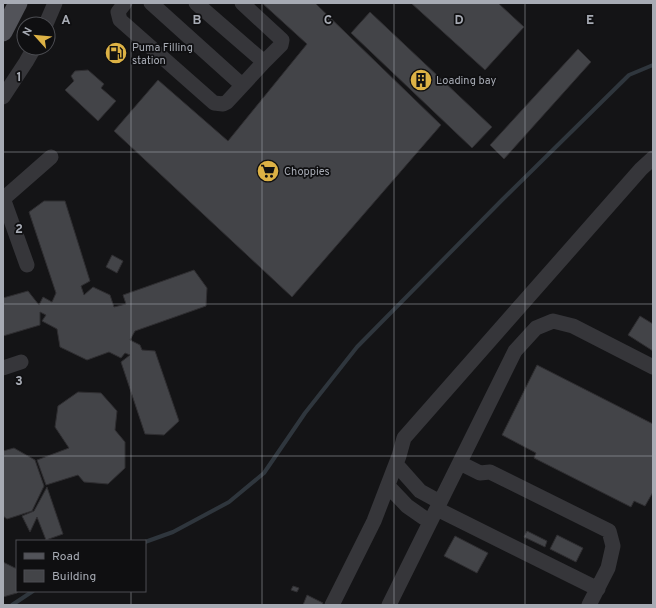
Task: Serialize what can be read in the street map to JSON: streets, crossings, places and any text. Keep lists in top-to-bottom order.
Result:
{
  "places": {
    "fuel station": ["Puma Filling station"],
    "building": ["Loading bay"],
    "supermarket": ["Choppies"]
  },
  "legend": ["Road", "Building"],
  "north": "top left",
  "grid": {
    "columns": [
      "A",
      "B",
      "C",
      "D",
      "E"
    ],
    "rows": ["1", "2", "3"]
  }
}
